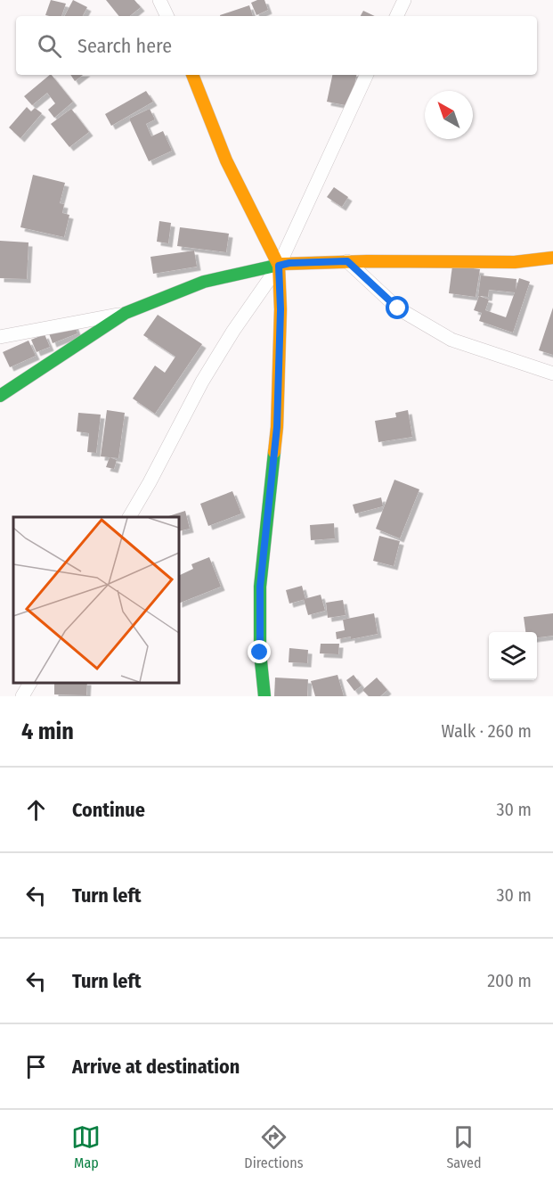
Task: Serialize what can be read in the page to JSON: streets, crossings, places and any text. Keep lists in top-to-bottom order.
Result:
{
  "north": "top left",
  "page": {
    "search": "Search here",
    "heading": ["4 min", "Walk · 260 m"],
    "list": [
      ["Continue", "30 m"],
      ["Turn left", "30 m"],
      ["Turn left", "200 m"],
      "Arrive at destination"
    ],
    "nav": ["Map", "Directions", "Saved"]
  }
}
